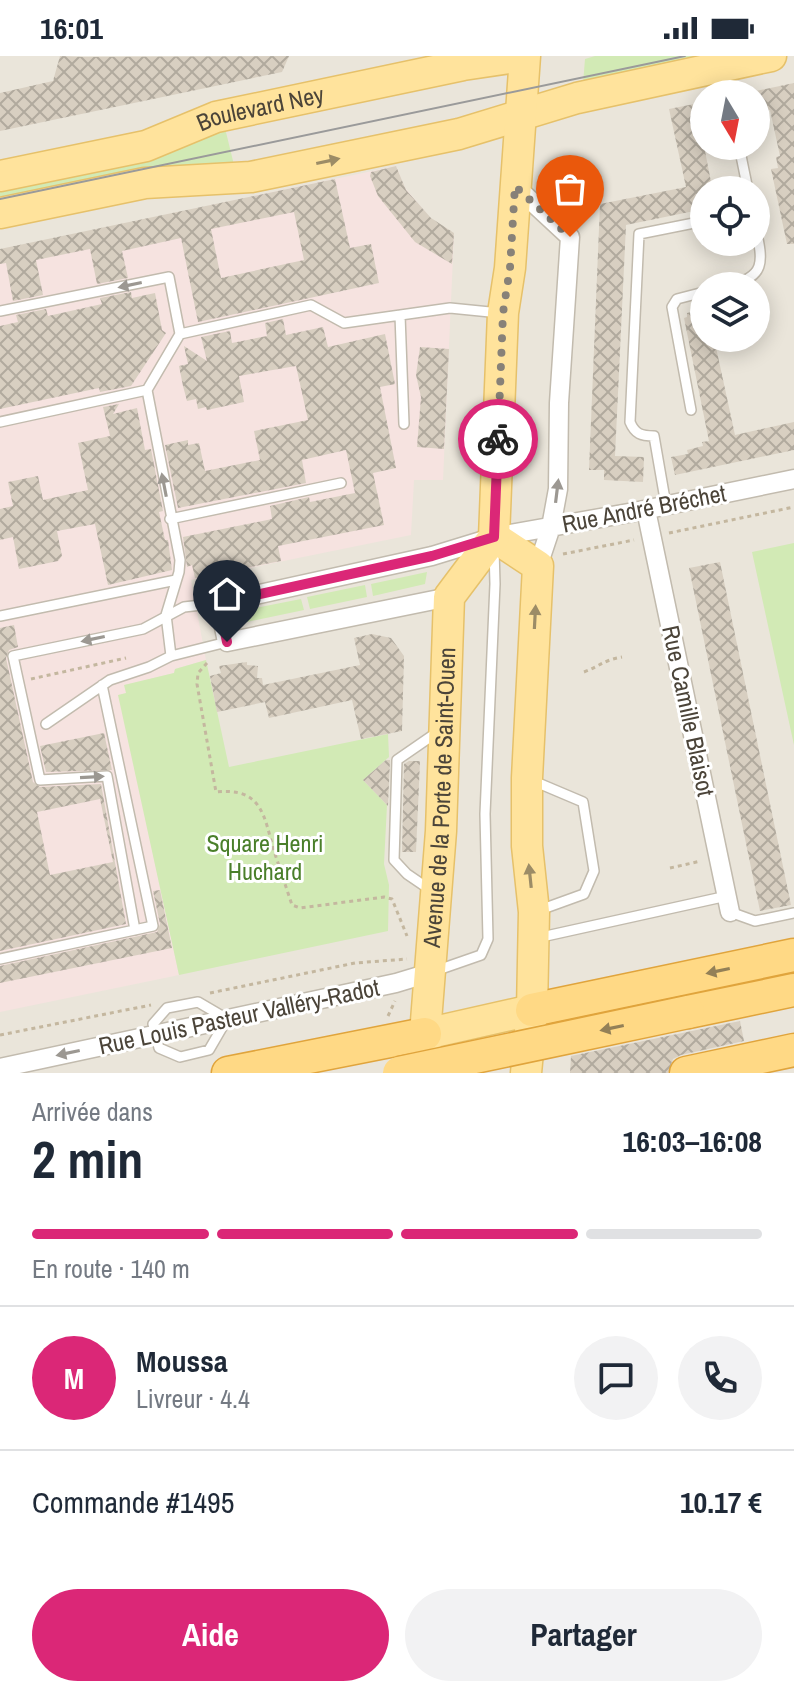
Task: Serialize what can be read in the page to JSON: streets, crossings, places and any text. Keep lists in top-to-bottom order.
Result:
{
  "streets": {
    "main road": ["Boulevard Ney", "Avenue de la Porte de Saint-Ouen"],
    "street": ["Rue André Bréchet", "Rue Camille Blaisot", "Rue Louis Pasteur Valléry-Radot"]
  },
  "crossings": [
    ["Rue André Bréchet", "Rue Camille Blaisot"],
    ["Avenue de la Porte de Saint-Ouen", "Rue Louis Pasteur Valléry-Radot"]
  ],
  "parks": ["Square Henri Huchard"],
  "north": "bottom",
  "page": {
    "status": "16:01",
    "heading": ["2 min", "Arrivée dans", "16:03–16:08"],
    "panel": [
      "Moussa",
      "Livreur · 4.4",
      "Commande #1495",
      "10.17 €"
    ],
    "bar": "En route · 140 m",
    "round": "M",
    "buttons": ["Aide", "Partager"]
  }
}
